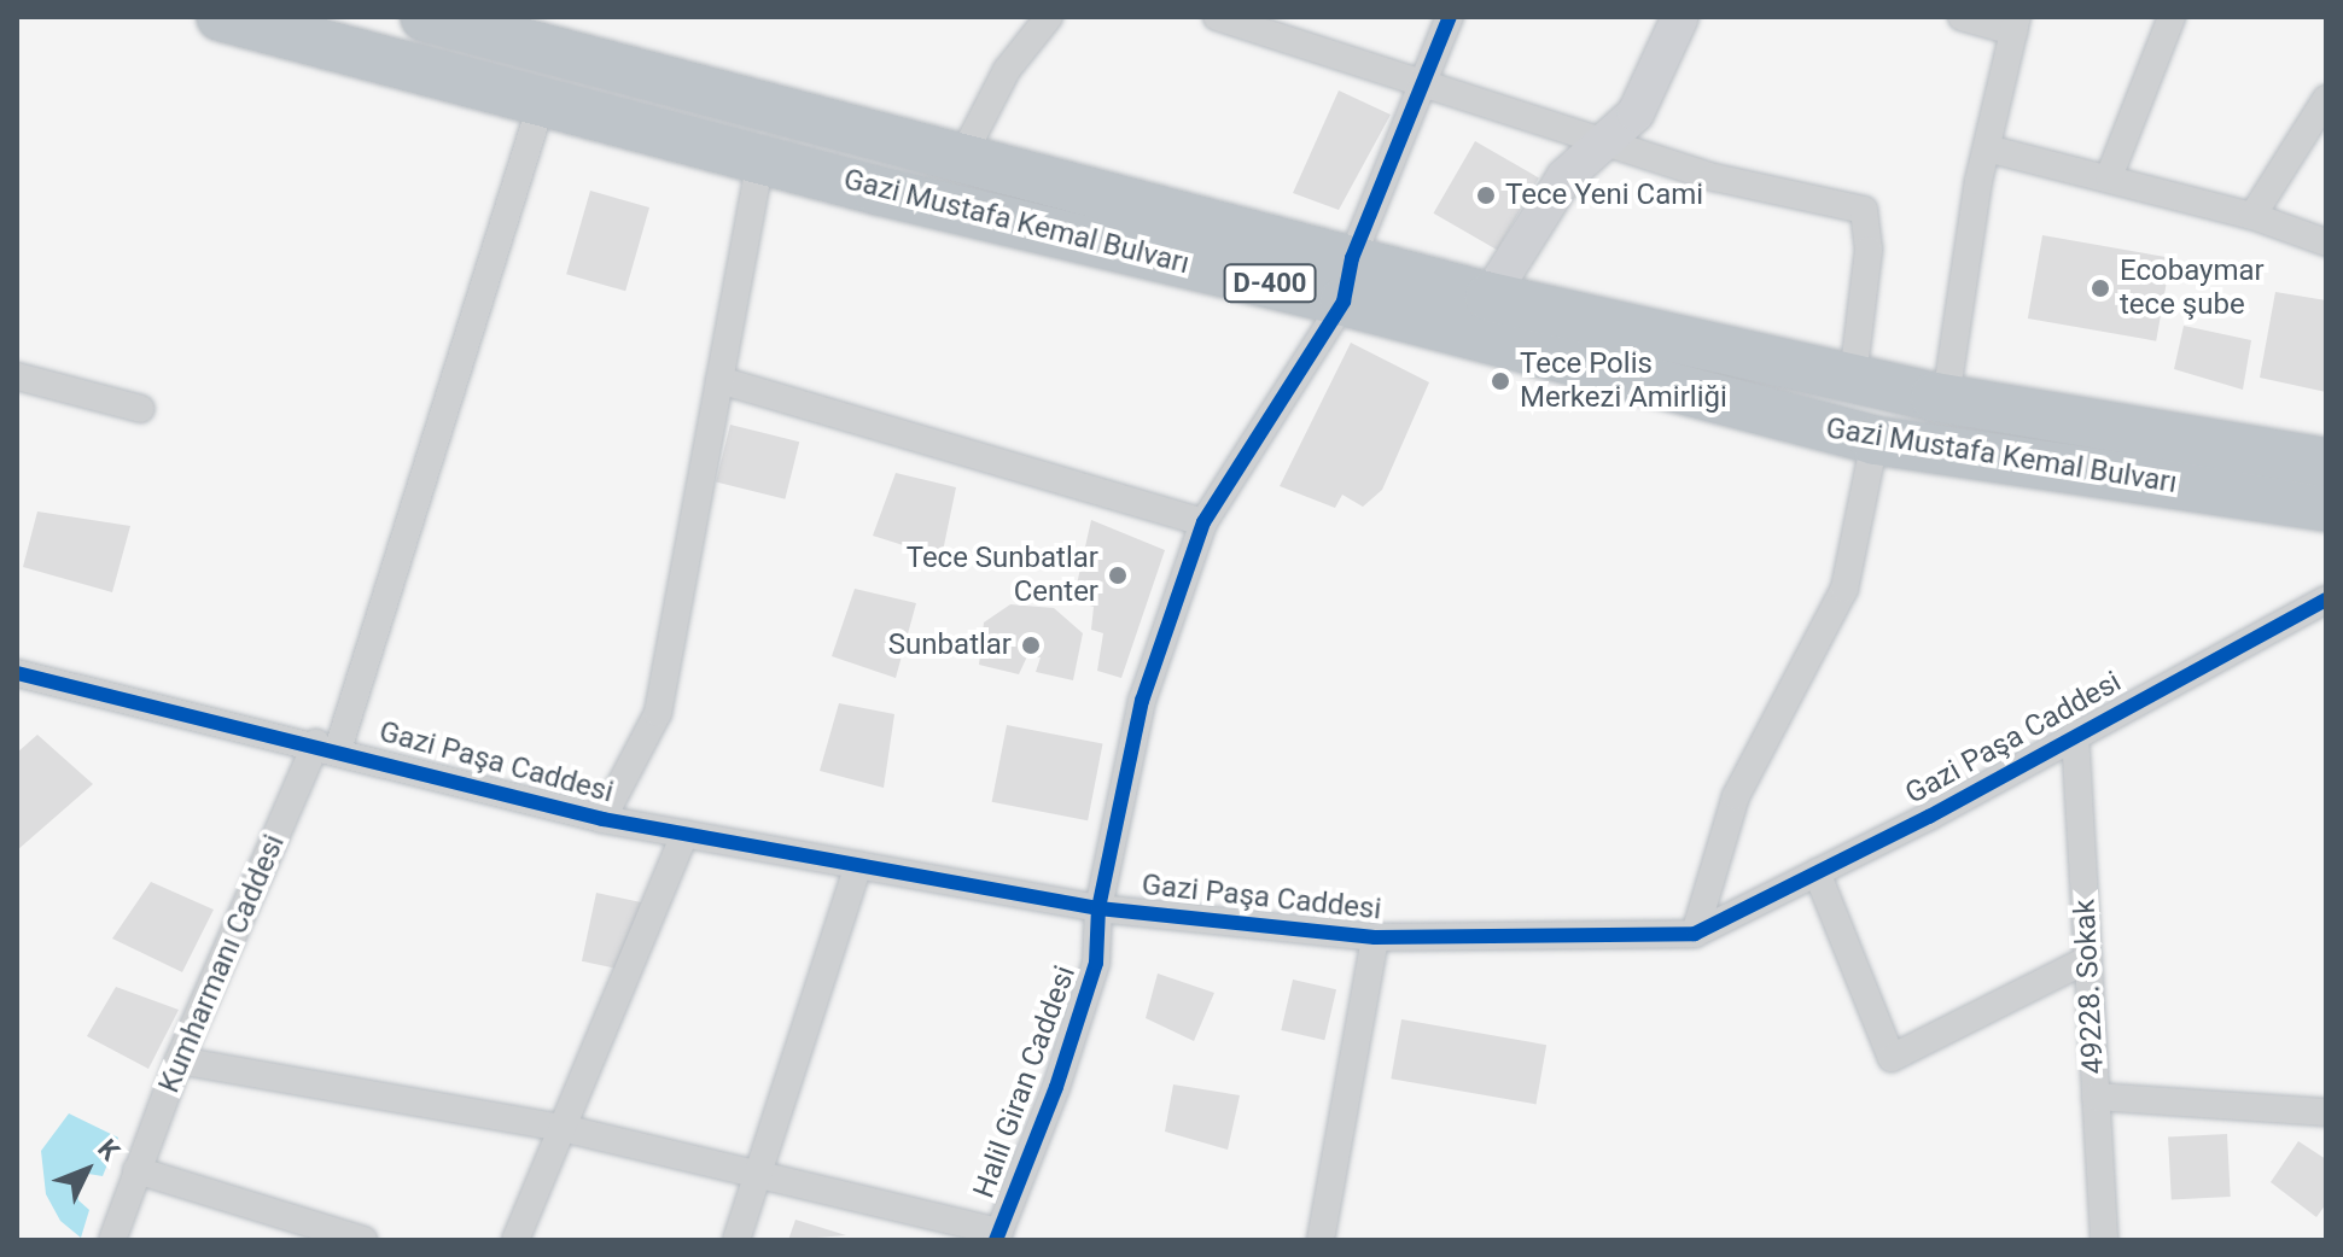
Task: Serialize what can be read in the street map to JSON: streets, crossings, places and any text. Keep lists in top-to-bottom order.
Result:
{
  "streets": {
    "highway": ["Gazi Mustafa Kemal Bulvarı", "D-400"],
    "street": [
      "Gazi Paşa Caddesi",
      "Kumharmanı Caddesi",
      "49228. Sokak",
      "Halil Giran Caddesi"
    ]
  },
  "crossings": [
    ["Gazi Mustafa Kemal Bulvarı", "Kumharmanı Caddesi"],
    ["Gazi Mustafa Kemal Bulvarı", "Halil Giran Caddesi"],
    ["Gazi Paşa Caddesi", "Kumharmanı Caddesi"],
    ["Gazi Paşa Caddesi", "49228. Sokak"],
    ["Gazi Paşa Caddesi", "Halil Giran Caddesi"]
  ],
  "places": [
    "Tece Yeni Cami",
    "Ecobaymar tece şube",
    "Tece Polis Merkezi Amirliği",
    "Tece Sunbatlar Center",
    "Sunbatlar"
  ],
  "north": "top right"
}
